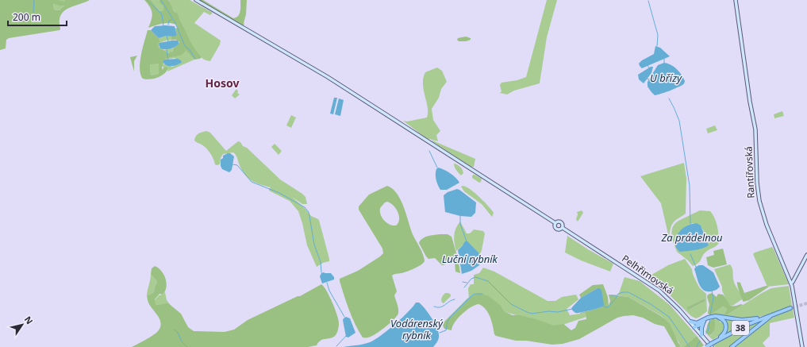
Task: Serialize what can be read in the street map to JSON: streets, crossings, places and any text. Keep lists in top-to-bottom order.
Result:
{
  "streets": {
    "main road": ["Rantířovská", "Pelhřimovská", "38"]
  },
  "crossings": [
    ["Pelhřimovská", "38"]
  ],
  "districts": ["Hosov"],
  "water": [
    "U břízy",
    "Za prádelnou",
    "Luční rybník",
    "Vodárenský rybník"
  ],
  "scale_bar": "200 m",
  "north": "top right"
}
